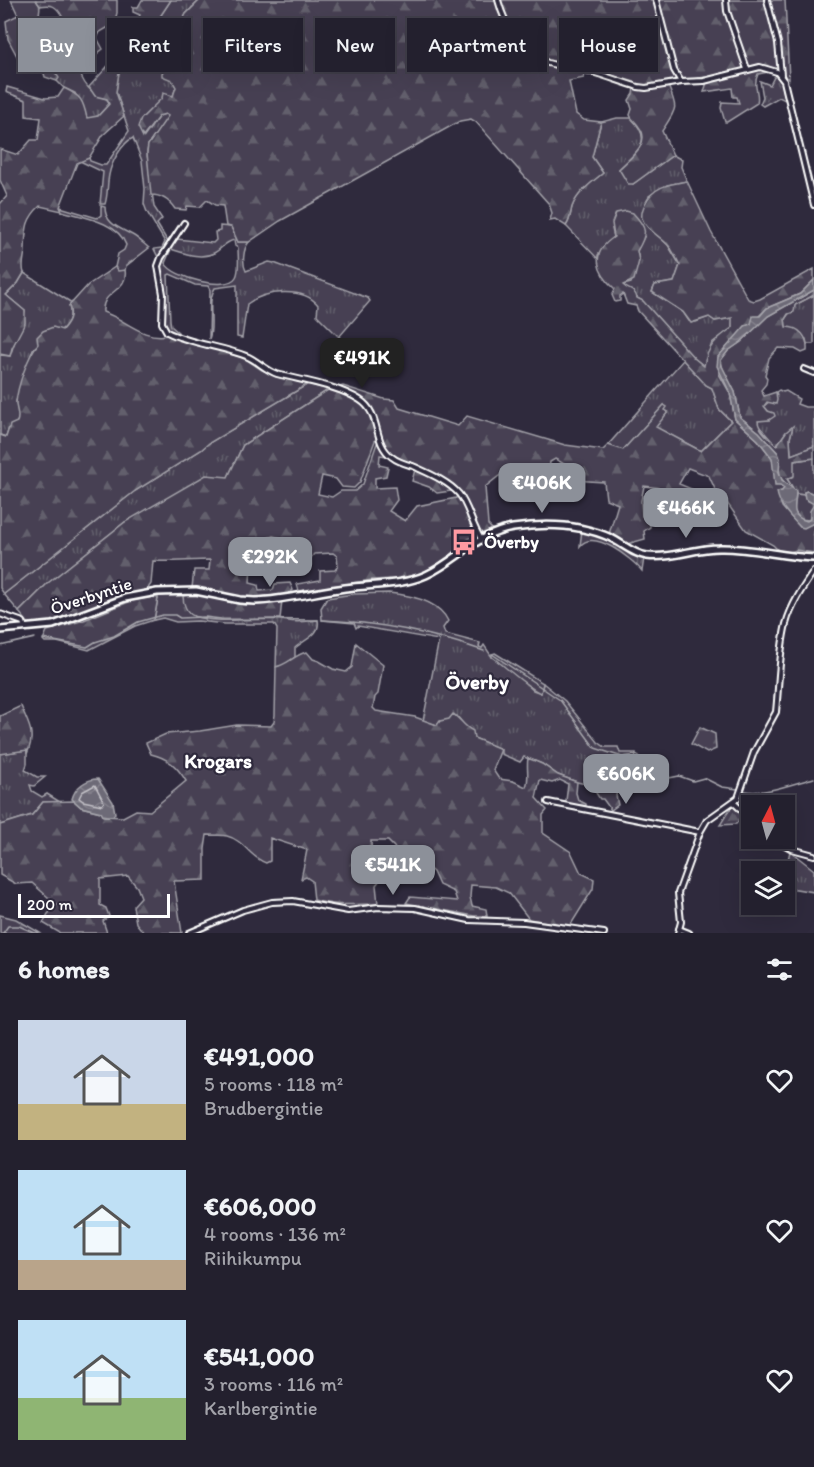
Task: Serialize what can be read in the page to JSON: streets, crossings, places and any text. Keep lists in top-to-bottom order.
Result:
{
  "streets": {
    "street": ["Överbyntie"]
  },
  "districts": ["Överby", "Krogars"],
  "places": {
    "bus stop": ["Överby"]
  },
  "scale_bar": "200 m",
  "north": "top",
  "page": {
    "chip": [
      "Buy",
      "Rent",
      "Filters",
      "New",
      "Apartment",
      "House"
    ],
    "price": [
      "€491K",
      "€406K",
      "€466K",
      "€292K",
      "€606K",
      "€541K"
    ],
    "scale": "200 m",
    "heading": "6 homes",
    "list": [
      {
        "name": "€491,000",
        "note": "5 rooms · 118 m² · Brudbergintie"
      },
      {
        "name": "€606,000",
        "note": "4 rooms · 136 m² · Riihikumpu"
      },
      {
        "name": "€541,000",
        "note": "3 rooms · 116 m² · Karlbergintie"
      }
    ]
  }
}
